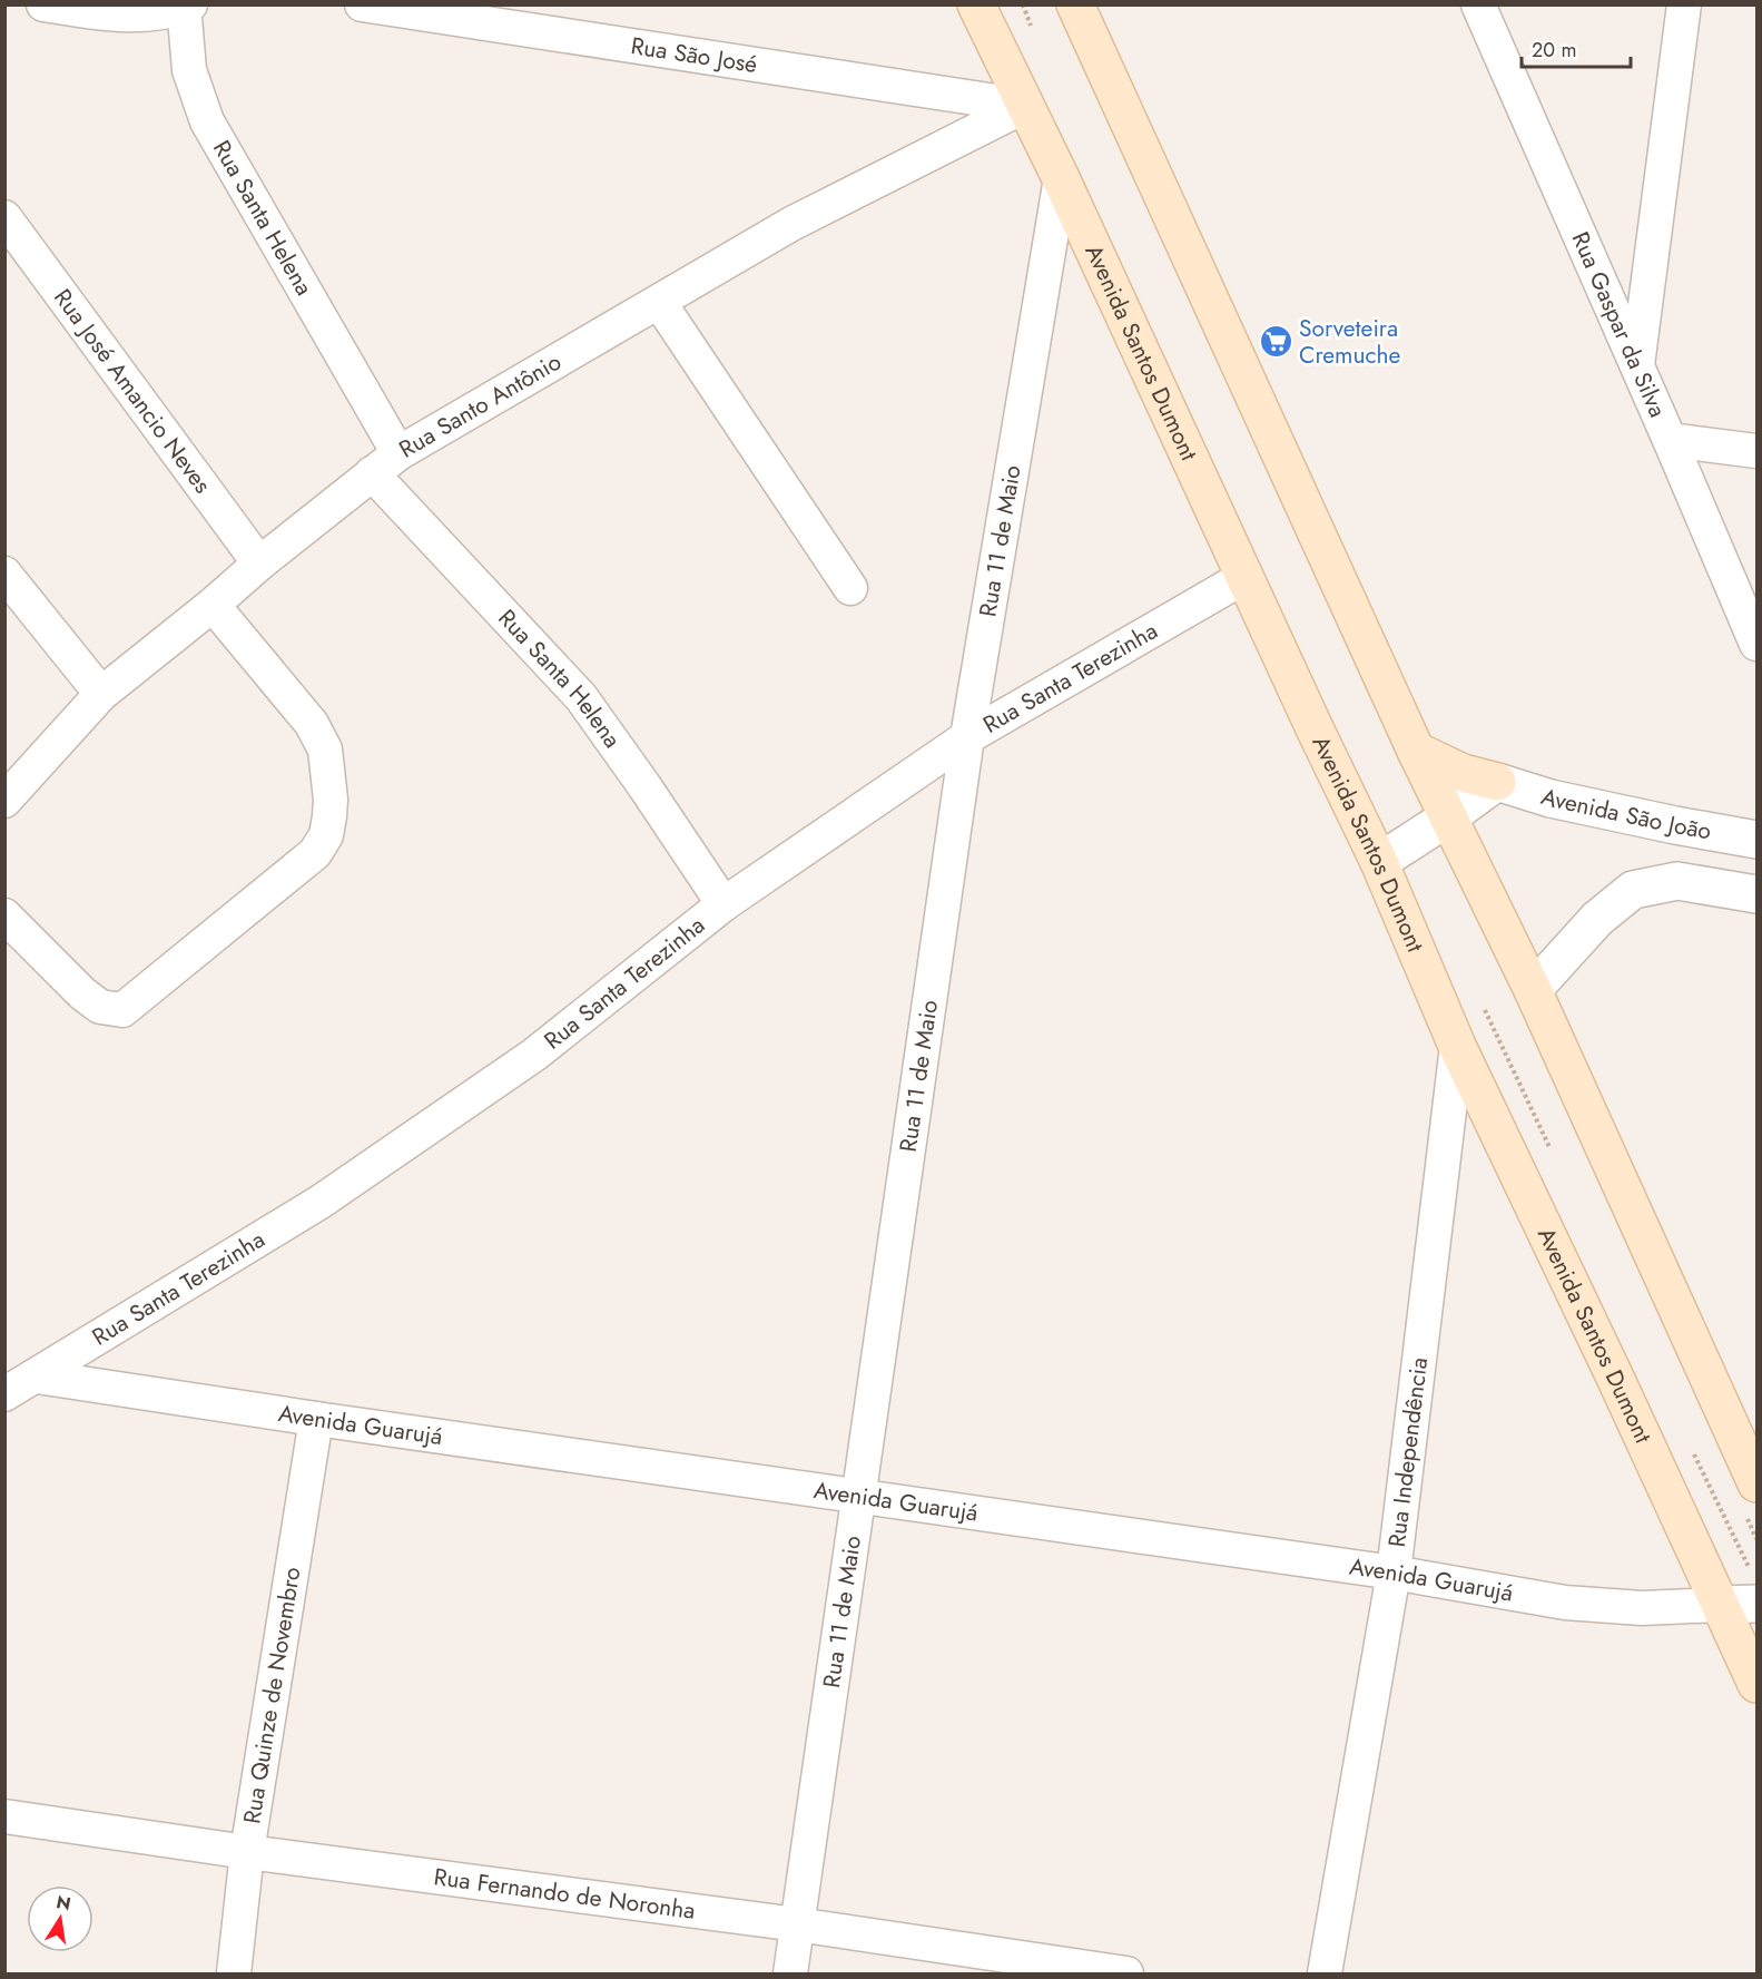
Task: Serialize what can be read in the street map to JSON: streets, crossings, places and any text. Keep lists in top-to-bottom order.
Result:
{
  "streets": {
    "main road": ["Avenida Santos Dumont"],
    "street": [
      "Rua São José",
      "Rua Santa Helena",
      "Rua Gaspar da Silva",
      "Rua José Amancio Neves",
      "Rua Santo Antônio",
      "Rua 11 de Maio",
      "Rua Santa Terezinha",
      "Avenida São João",
      "Avenida Guarujá",
      "Rua Independência",
      "Rua Quinze de Novembro",
      "Rua Fernando de Noronha"
    ]
  },
  "crossings": [
    ["Rua São José", "Avenida Santos Dumont"],
    ["Rua São José", "Rua Santo Antônio"],
    ["Rua Santa Helena", "Rua Santo Antônio"],
    ["Rua Santa Helena", "Rua Santa Terezinha"],
    ["Avenida Santos Dumont", "Rua Santo Antônio"],
    ["Avenida Santos Dumont", "Rua 11 de Maio"],
    ["Avenida Santos Dumont", "Rua Santa Terezinha"],
    ["Avenida Santos Dumont", "Avenida Guarujá"],
    ["Avenida Santos Dumont", "Rua Independência"],
    ["Rua José Amancio Neves", "Rua Santo Antônio"],
    ["Rua 11 de Maio", "Rua Santa Terezinha"],
    ["Rua 11 de Maio", "Avenida Guarujá"],
    ["Rua 11 de Maio", "Rua Fernando de Noronha"],
    ["Rua Santa Terezinha", "Avenida Guarujá"],
    ["Avenida Guarujá", "Rua Independência"],
    ["Avenida Guarujá", "Rua Quinze de Novembro"],
    ["Rua Quinze de Novembro", "Rua Fernando de Noronha"]
  ],
  "places": {
    "supermarket": ["Sorveteira Cremuche"]
  },
  "scale_bar": "20 m",
  "north": "top"
}
